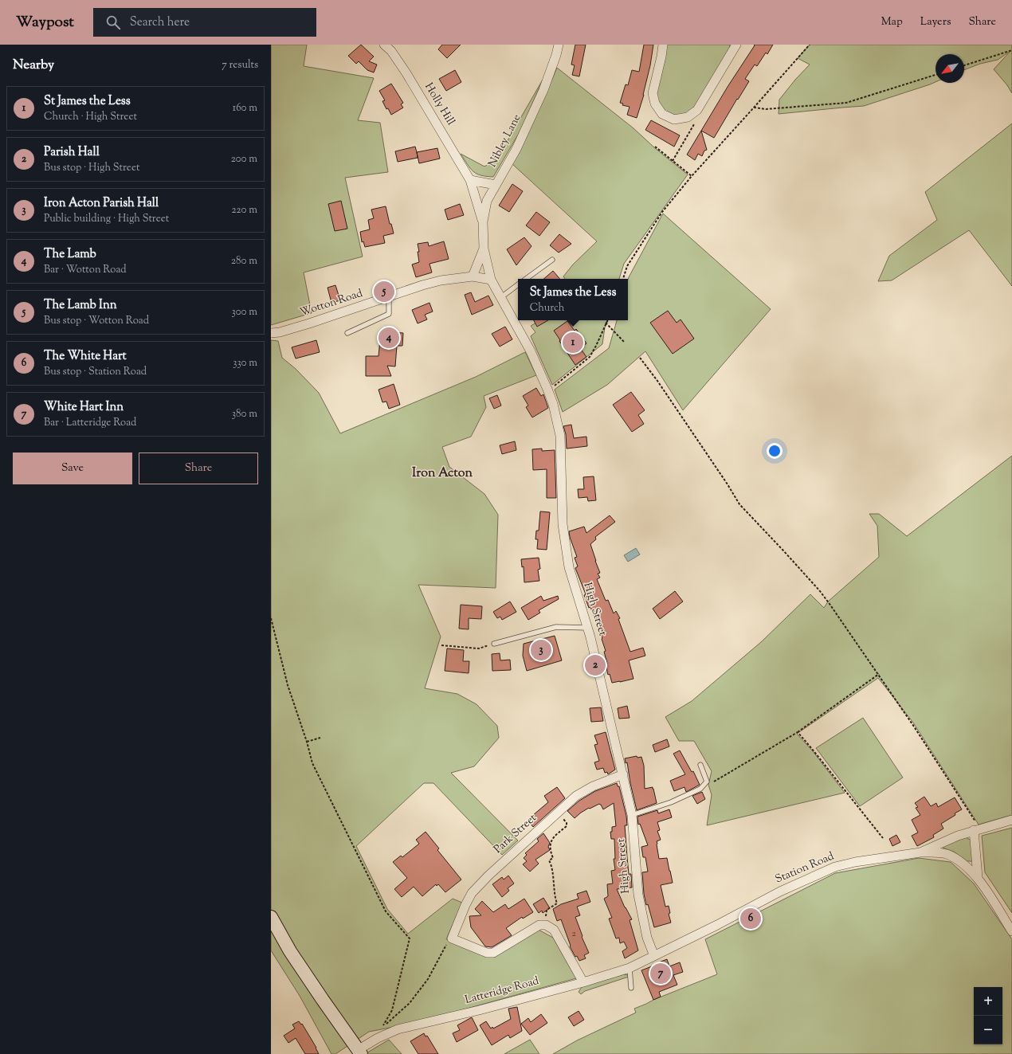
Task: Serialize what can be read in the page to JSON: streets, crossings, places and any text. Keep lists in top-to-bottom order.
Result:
{
  "streets": {
    "street": [
      "Holly Hill",
      "Nibley Lane",
      "Wotton Road",
      "High Street",
      "Park Street",
      "Station Road",
      "Latteridge Road"
    ]
  },
  "crossings": [
    ["Holly Hill", "Nibley Lane"],
    ["Nibley Lane", "Wotton Road"],
    ["Nibley Lane", "High Street"],
    ["Wotton Road", "High Street"],
    ["High Street", "Park Street"],
    ["High Street", "Station Road"],
    ["High Street", "Latteridge Road"],
    ["Station Road", "Latteridge Road"]
  ],
  "districts": ["Iron Acton"],
  "house_numbers": ["2"],
  "north": "bottom left",
  "page": {
    "header": "Waypost",
    "search": "Search here",
    "nav": ["Map", "Layers", "Share"],
    "heading": ["Nearby", "7 results"],
    "list": [
      {
        "mark": "1",
        "name": "St James the Less",
        "note": "Church · High Street",
        "value": "160 m"
      },
      {
        "mark": "2",
        "name": "Parish Hall",
        "note": "Bus stop · High Street",
        "value": "200 m"
      },
      {
        "mark": "3",
        "name": "Iron Acton Parish Hall",
        "note": "Public building · High Street",
        "value": "220 m"
      },
      {
        "mark": "4",
        "name": "The Lamb",
        "note": "Bar · Wotton Road",
        "value": "280 m"
      },
      {
        "mark": "5",
        "name": "The Lamb Inn",
        "note": "Bus stop · Wotton Road",
        "value": "300 m"
      },
      {
        "mark": "6",
        "name": "The White Hart",
        "note": "Bus stop · Station Road",
        "value": "330 m"
      },
      {
        "mark": "7",
        "name": "White Hart Inn",
        "note": "Bar · Latteridge Road",
        "value": "380 m"
      }
    ],
    "popup": ["St James the Less", "Church"],
    "pins": [
      "5",
      "4",
      "1",
      "3",
      "2",
      "6",
      "7"
    ],
    "buttons": ["Save", "Share"],
    "map_buttons": ["+", "−"]
  }
}
